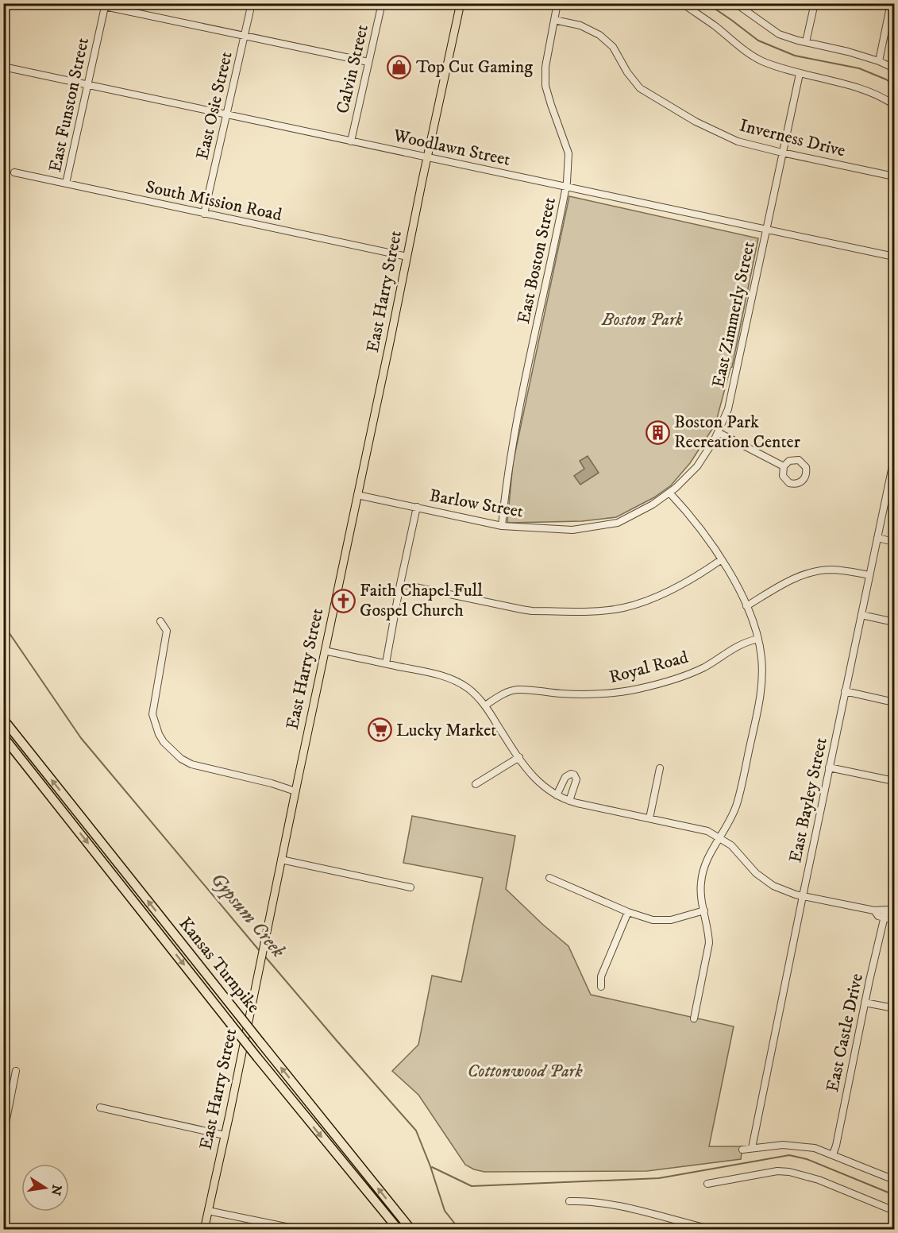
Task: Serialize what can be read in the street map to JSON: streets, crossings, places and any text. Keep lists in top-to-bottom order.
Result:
{
  "streets": {
    "highway": ["Kansas Turnpike"],
    "main road": ["East Harry Street"],
    "street": [
      "Calvin Street",
      "East Funston Street",
      "East Osie Street",
      "Inverness Drive",
      "Woodlawn Street",
      "South Mission Road",
      "East Boston Street",
      "East Zimmerly Street",
      "Barlow Street",
      "Royal Road",
      "East Bayley Street",
      "East Castle Drive"
    ]
  },
  "crossings": [
    ["Calvin Street", "Woodlawn Street"],
    ["East Funston Street", "Woodlawn Street"],
    ["East Funston Street", "South Mission Road"],
    ["East Osie Street", "Woodlawn Street"],
    ["East Osie Street", "South Mission Road"],
    ["Inverness Drive", "East Boston Street"],
    ["Inverness Drive", "East Zimmerly Street"],
    ["Woodlawn Street", "East Boston Street"],
    ["Woodlawn Street", "East Harry Street"],
    ["Woodlawn Street", "East Zimmerly Street"],
    ["South Mission Road", "East Harry Street"],
    ["East Boston Street", "Barlow Street"],
    ["East Harry Street", "Barlow Street"],
    ["East Zimmerly Street", "Barlow Street"]
  ],
  "water": ["Gypsum Creek"],
  "parks": ["Boston Park", "Cottonwood Park"],
  "places": {
    "shop": ["Top Cut Gaming"],
    "building": ["Boston Park Recreation Center"],
    "church": ["Faith Chapel Full Gospel Church"],
    "supermarket": ["Lucky Market"]
  },
  "north": "right"
}
